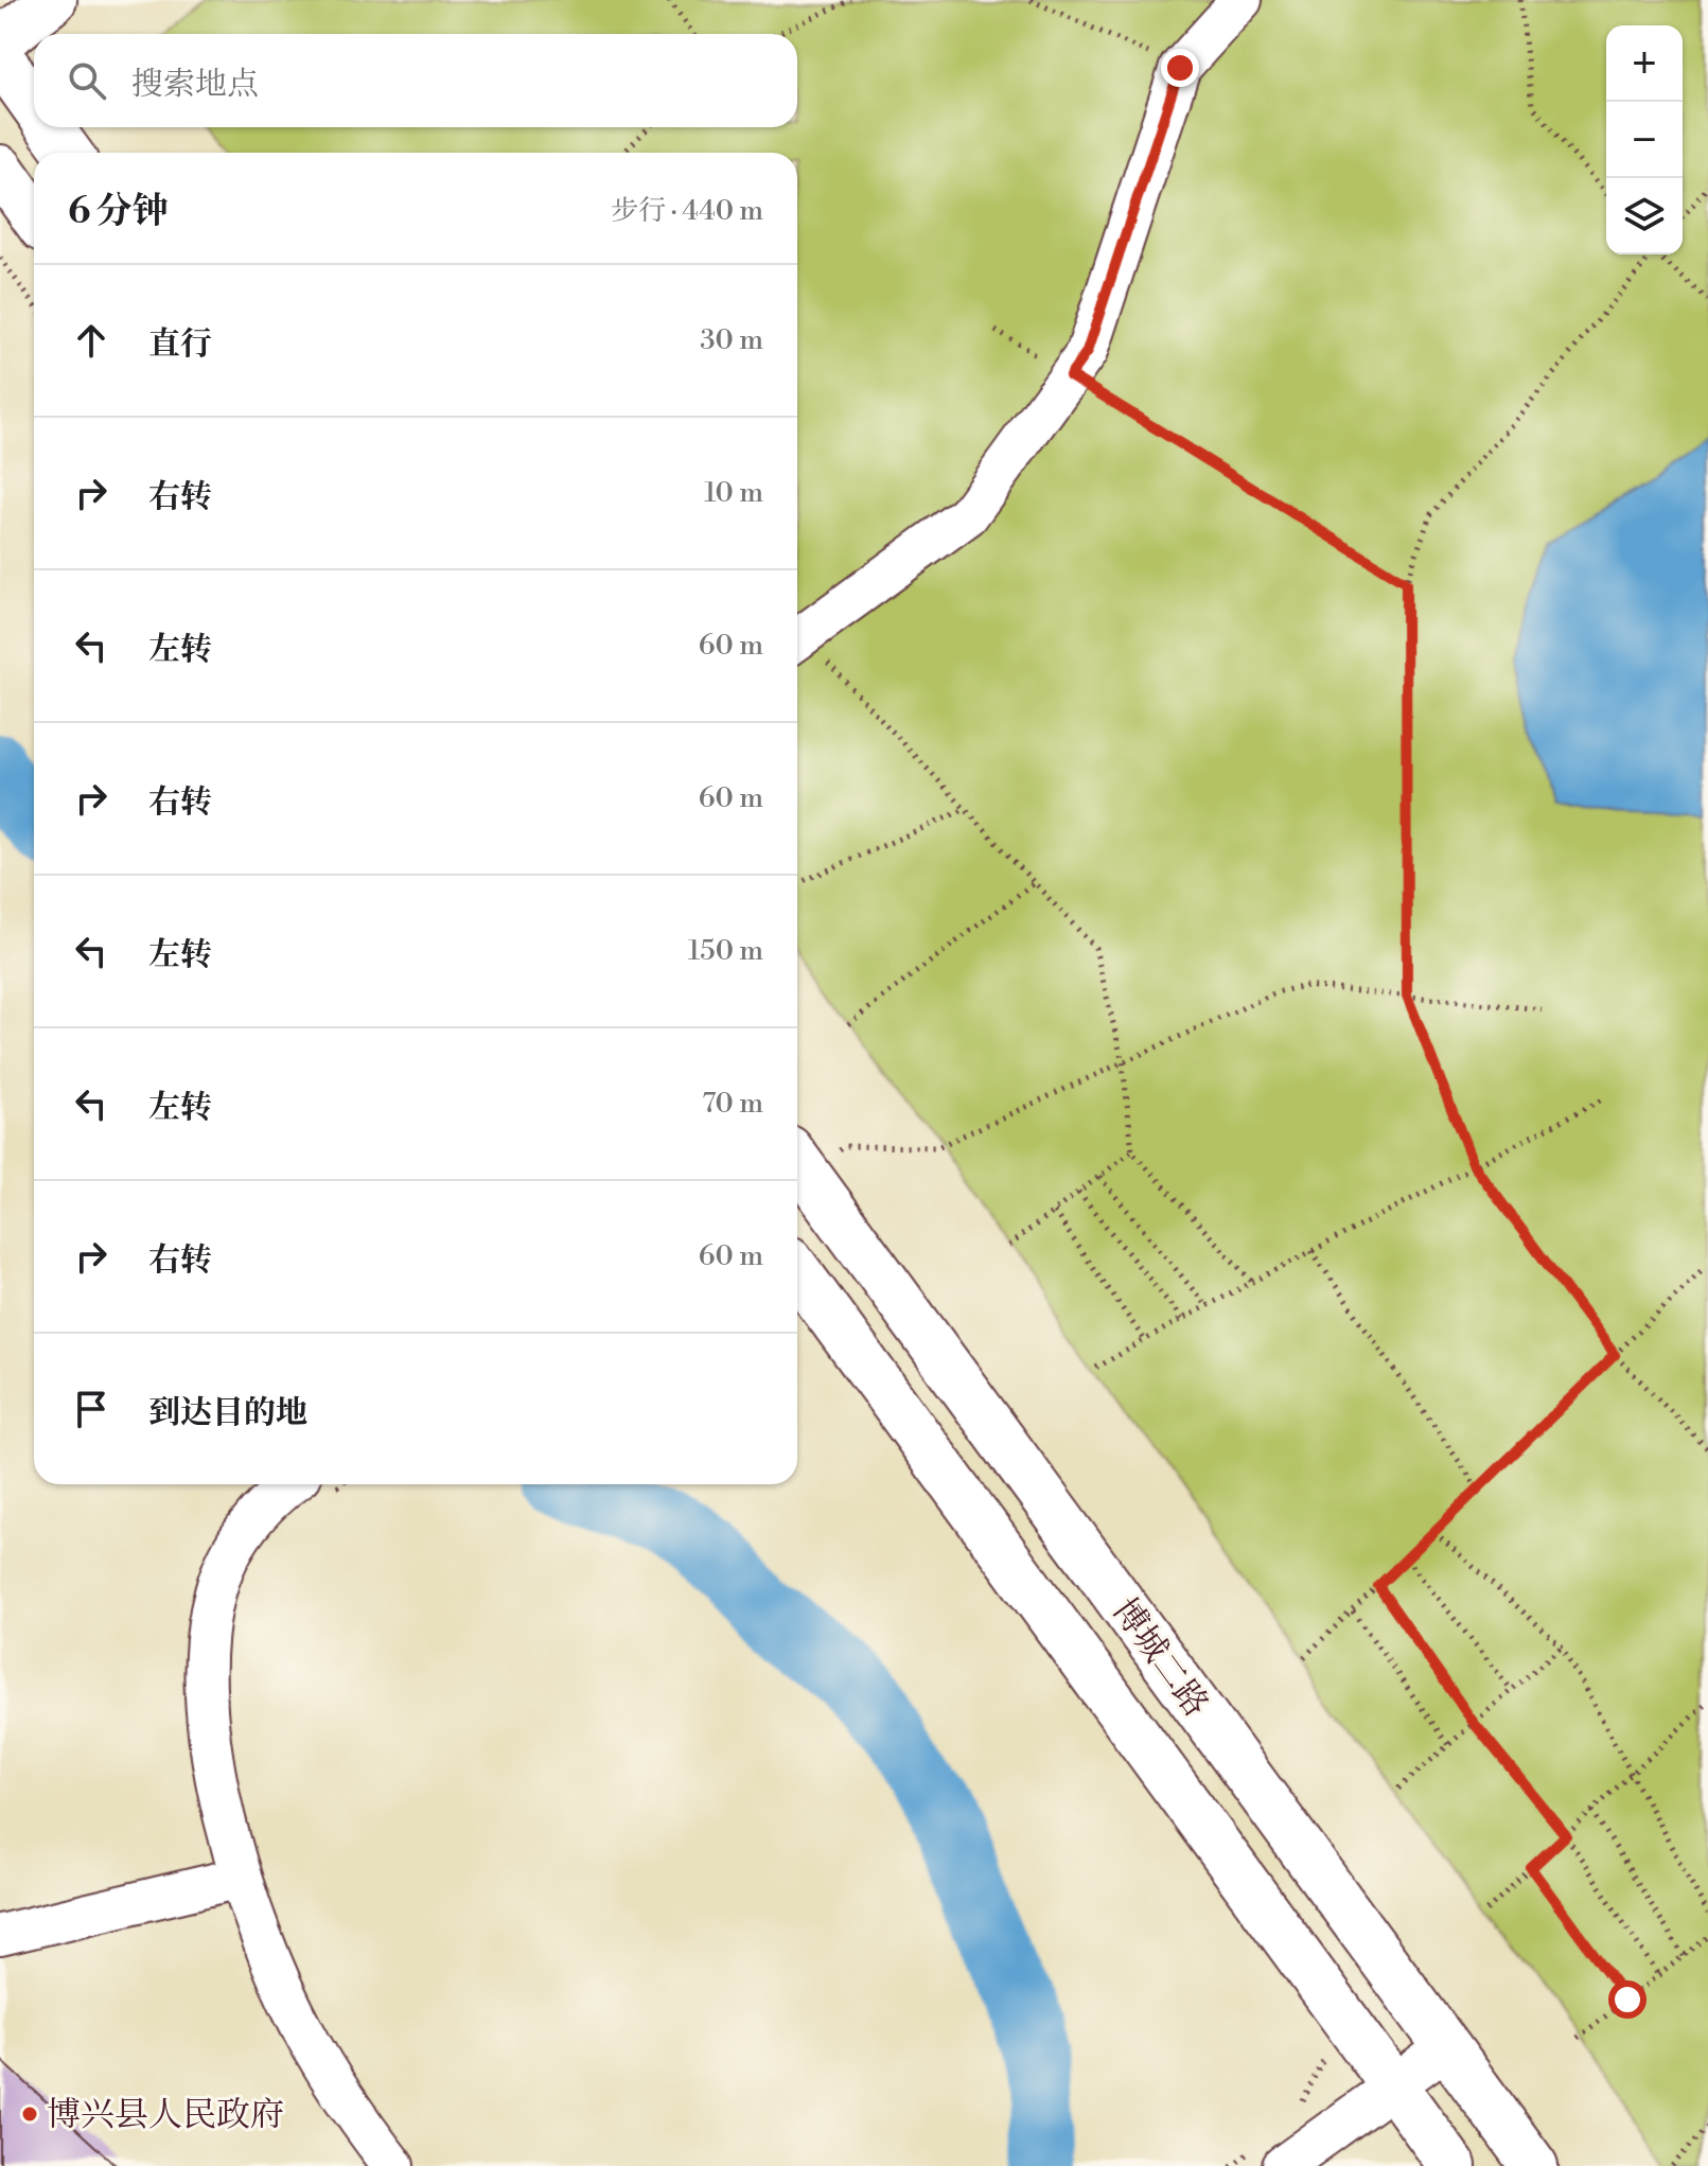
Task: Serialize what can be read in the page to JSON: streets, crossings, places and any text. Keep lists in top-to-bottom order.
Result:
{
  "streets": {
    "main road": ["博城二路"]
  },
  "places": ["博兴县人民政府"],
  "page": {
    "map_buttons": ["+", "−"],
    "search": "搜索地点",
    "heading": ["6 分钟", "步行 · 440 m"],
    "list": [
      ["直行", "30 m"],
      ["右转", "10 m"],
      ["左转", "60 m"],
      ["右转", "60 m"],
      ["左转", "150 m"],
      ["左转", "70 m"],
      ["右转", "60 m"],
      "到达目的地"
    ]
  }
}
